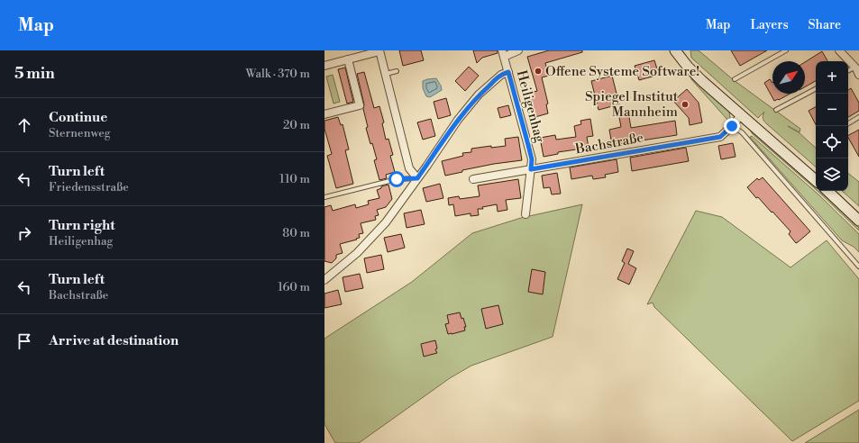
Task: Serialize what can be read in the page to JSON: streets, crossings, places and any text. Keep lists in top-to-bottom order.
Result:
{
  "streets": {
    "street": ["Heiligenhag", "Bachstraße"]
  },
  "crossings": [
    ["Heiligenhag", "Bachstraße"]
  ],
  "places": ["Offene Systeme Software!", "Spiegel Institut Mannheim"],
  "north": "top right",
  "page": {
    "header": "Map",
    "nav": ["Map", "Layers", "Share"],
    "heading": ["5 min", "Walk · 370 m"],
    "map_buttons": ["+", "−"],
    "list": [
      ["Continue", "Sternenweg", "20 m"],
      ["Turn left", "Friedensstraße", "110 m"],
      ["Turn right", "Heiligenhag", "80 m"],
      ["Turn left", "Bachstraße", "160 m"],
      "Arrive at destination"
    ]
  }
}
